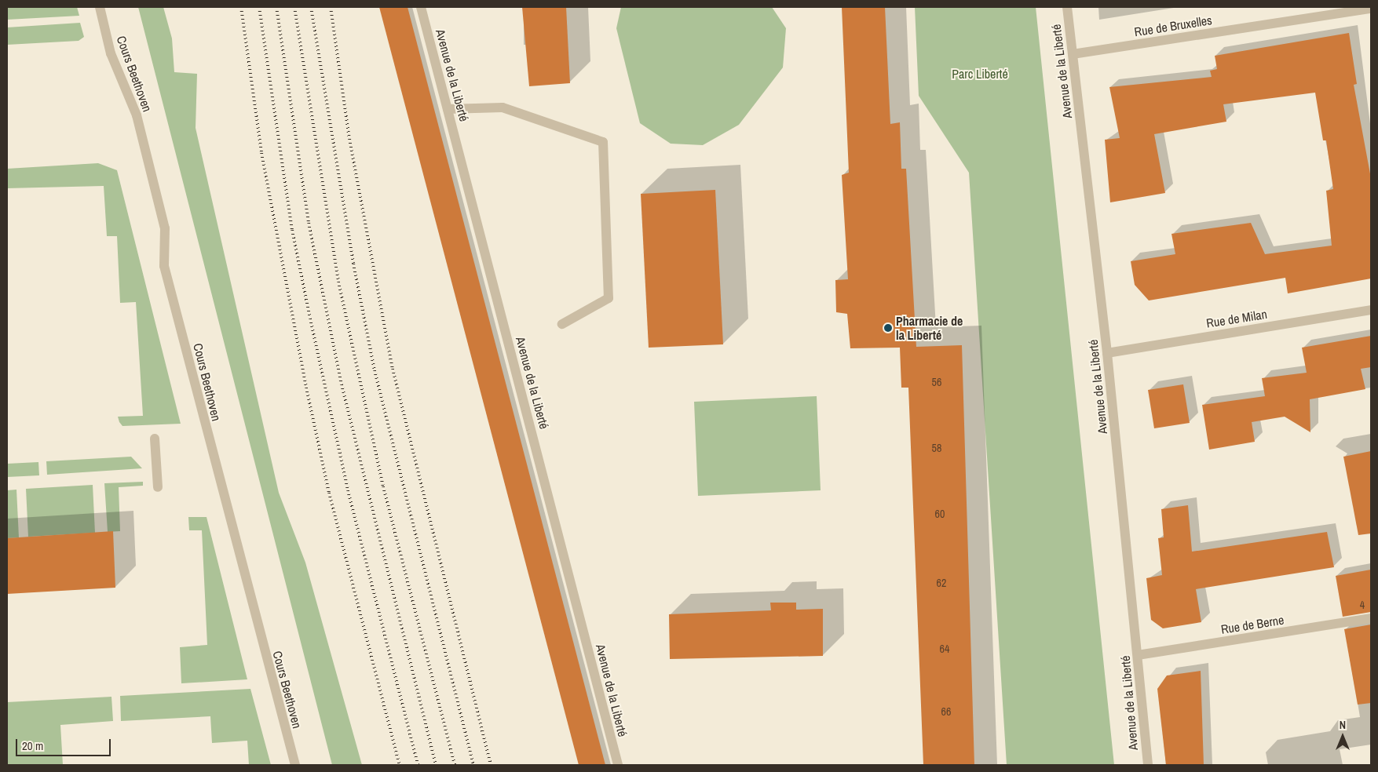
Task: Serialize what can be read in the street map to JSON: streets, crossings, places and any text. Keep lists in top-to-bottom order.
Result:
{
  "streets": {
    "street": [
      "Rue de Bruxelles",
      "Avenue de la Liberté",
      "Cours Beethoven",
      "Rue de Milan",
      "Rue de Berne"
    ]
  },
  "crossings": [
    ["Rue de Bruxelles", "Avenue de la Liberté"],
    ["Avenue de la Liberté", "Rue de Milan"],
    ["Avenue de la Liberté", "Rue de Berne"]
  ],
  "parks": ["Parc Liberté"],
  "places": ["Pharmacie de la Liberté"],
  "house_numbers": [
    "56",
    "58",
    "60",
    "62",
    "4",
    "64",
    "66"
  ],
  "scale_bar": "20 m",
  "north": "top"
}
